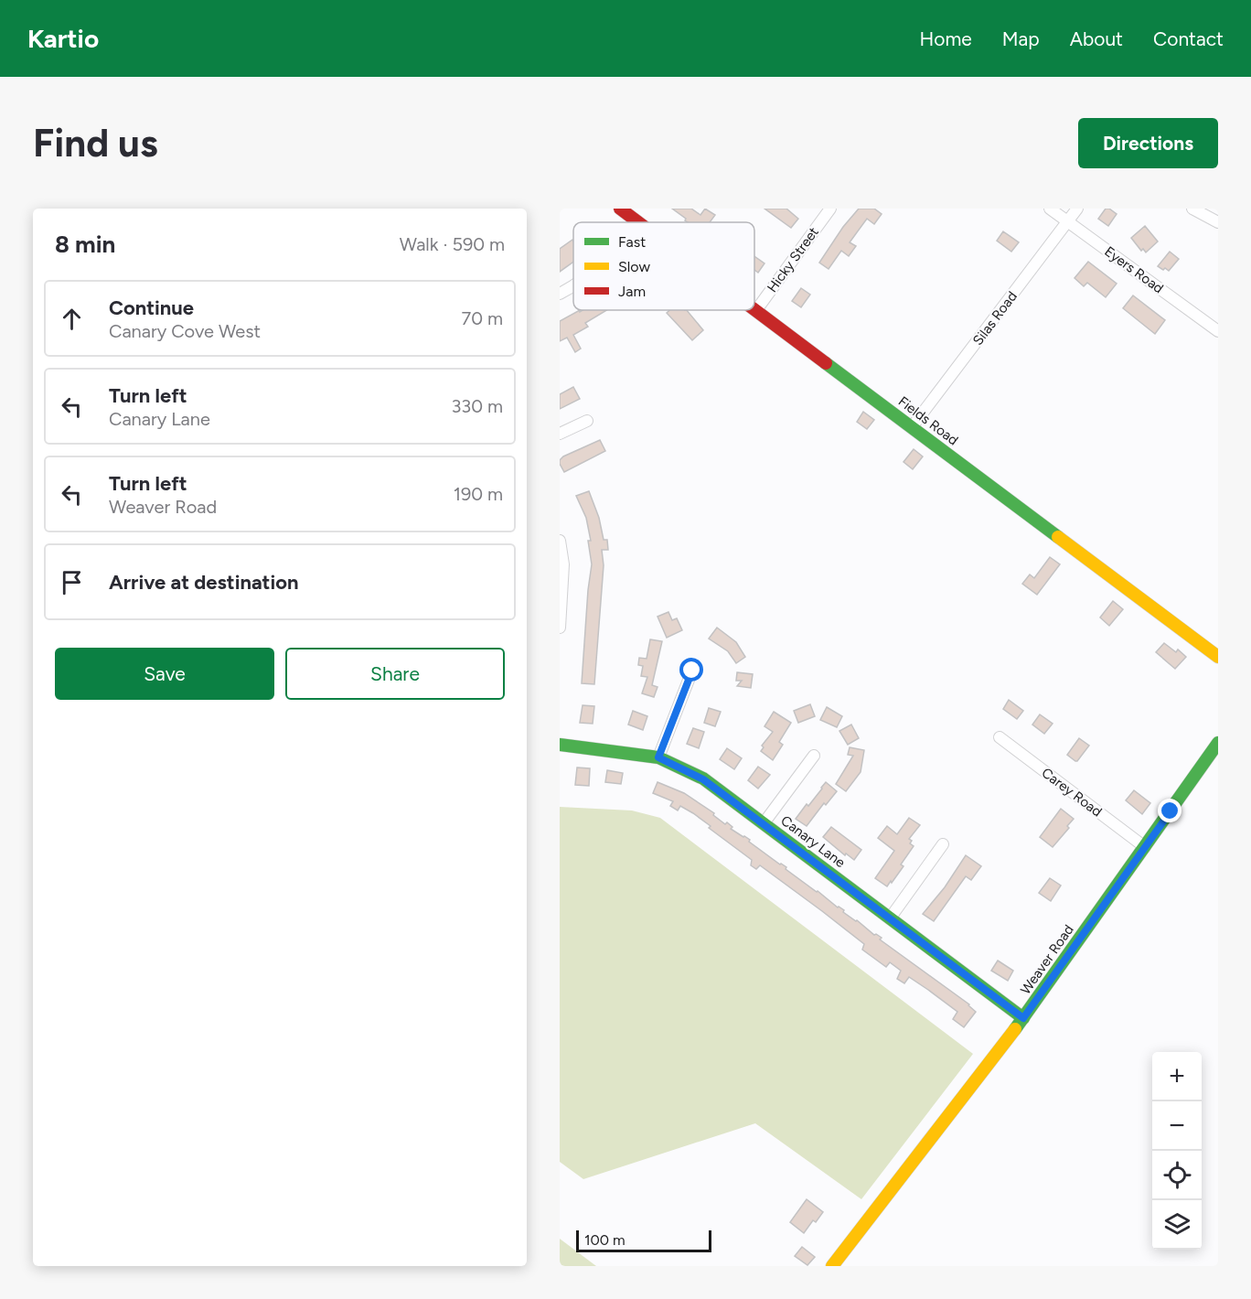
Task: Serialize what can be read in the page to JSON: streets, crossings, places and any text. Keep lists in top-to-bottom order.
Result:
{
  "streets": {
    "street": [
      "Hicky Street",
      "Eyers Road",
      "Silas Road",
      "Fields Road",
      "Carey Road",
      "Canary Lane",
      "Weaver Road"
    ]
  },
  "crossings": [
    ["Hicky Street", "Fields Road"],
    ["Eyers Road", "Silas Road"],
    ["Silas Road", "Fields Road"],
    ["Carey Road", "Weaver Road"],
    ["Canary Lane", "Weaver Road"]
  ],
  "legend": ["Fast", "Slow", "Jam"],
  "scale_bar": "100 m",
  "page": {
    "header": "Kartio",
    "nav": [
      "Home",
      "Map",
      "About",
      "Contact"
    ],
    "buttons": [
      "Directions",
      ["Save", "Share"]
    ],
    "title": "Find us",
    "heading": ["8 min", "Walk · 590 m"],
    "list": [
      ["Continue", "Canary Cove West", "70 m"],
      ["Turn left", "Canary Lane", "330 m"],
      ["Turn left", "Weaver Road", "190 m"],
      "Arrive at destination"
    ],
    "map_buttons": ["+", "−"],
    "scale": "100 m"
  }
}
